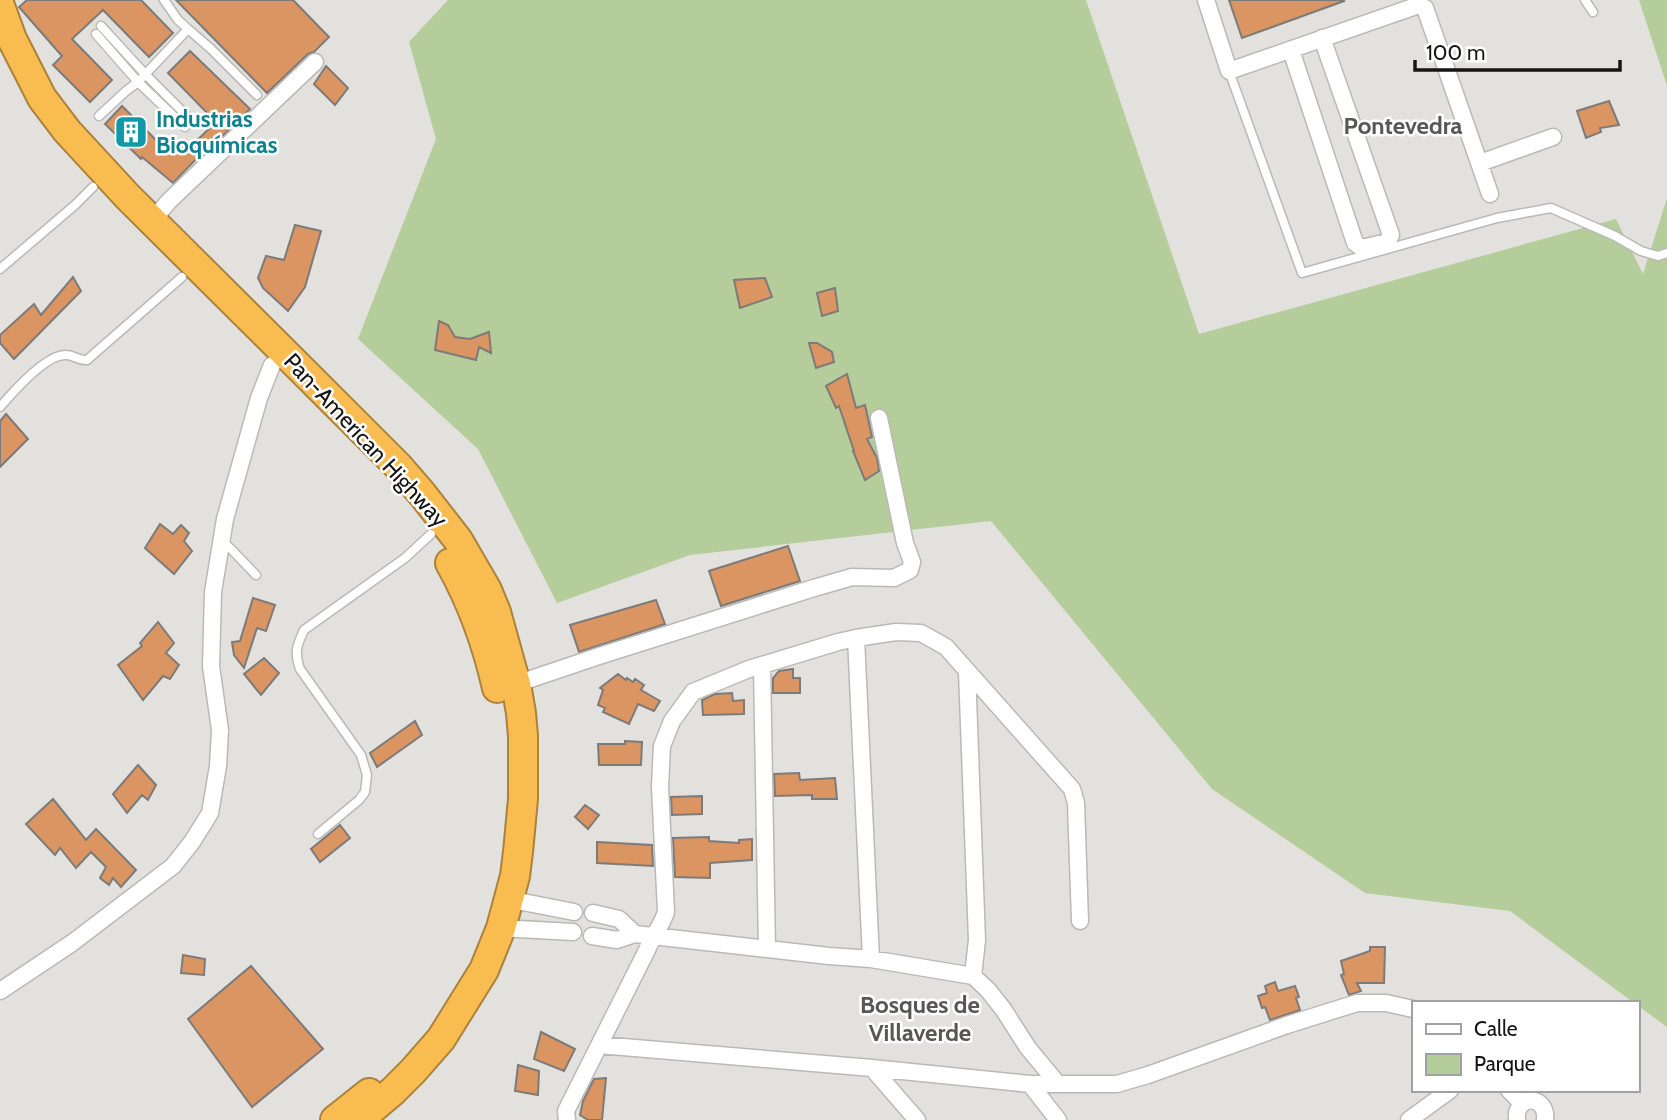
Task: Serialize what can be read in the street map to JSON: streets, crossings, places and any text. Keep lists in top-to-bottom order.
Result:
{
  "streets": {
    "highway": ["Pan-American Highway"]
  },
  "districts": ["Pontevedra", "Bosques de Villaverde"],
  "places": {
    "building": ["Industrias Bioquímicas"]
  },
  "legend": ["Calle", "Parque"],
  "scale_bar": "100 m"
}
